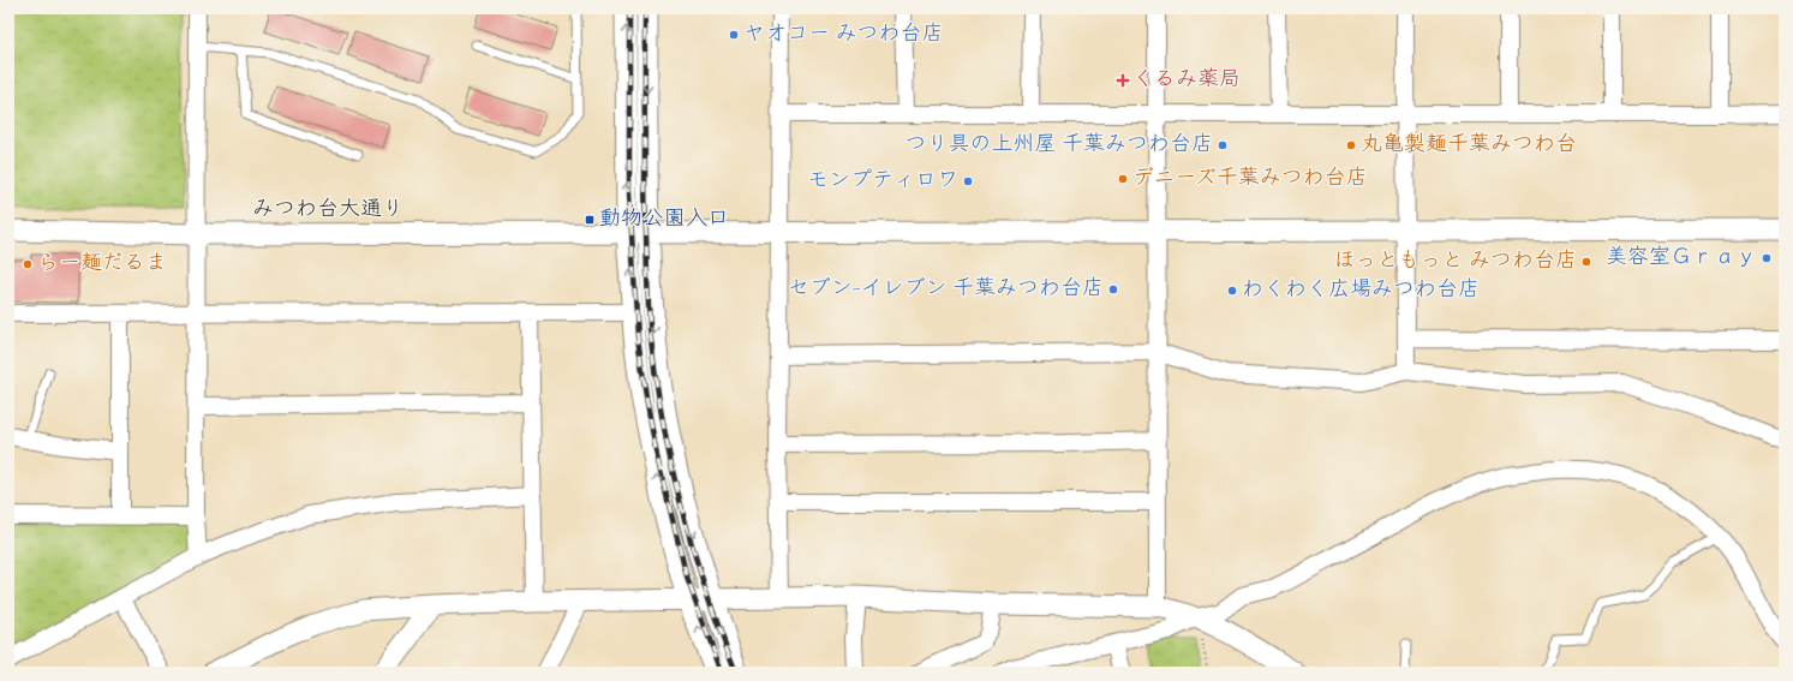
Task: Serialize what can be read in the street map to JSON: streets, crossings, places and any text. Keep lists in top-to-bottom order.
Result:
{
  "streets": {
    "street": ["みつわ台大通り"]
  },
  "places": {
    "other": [
      "ヤオコー みつわ台店",
      "つり具の上州屋 千葉みつわ台店",
      "丸亀製麺千葉みつわ台",
      "デニーズ千葉みつわ台店",
      "モンプティロワ",
      "美容室Ｇｒａｙ",
      "ほっともっと みつわ台店",
      "らー麺だるま",
      "セブン-イレブン 千葉みつわ台店",
      "わくわく広場みつわ台店"
    ],
    "health": ["くるみ薬局"],
    "transit": ["動物公園入口"]
  }
}
